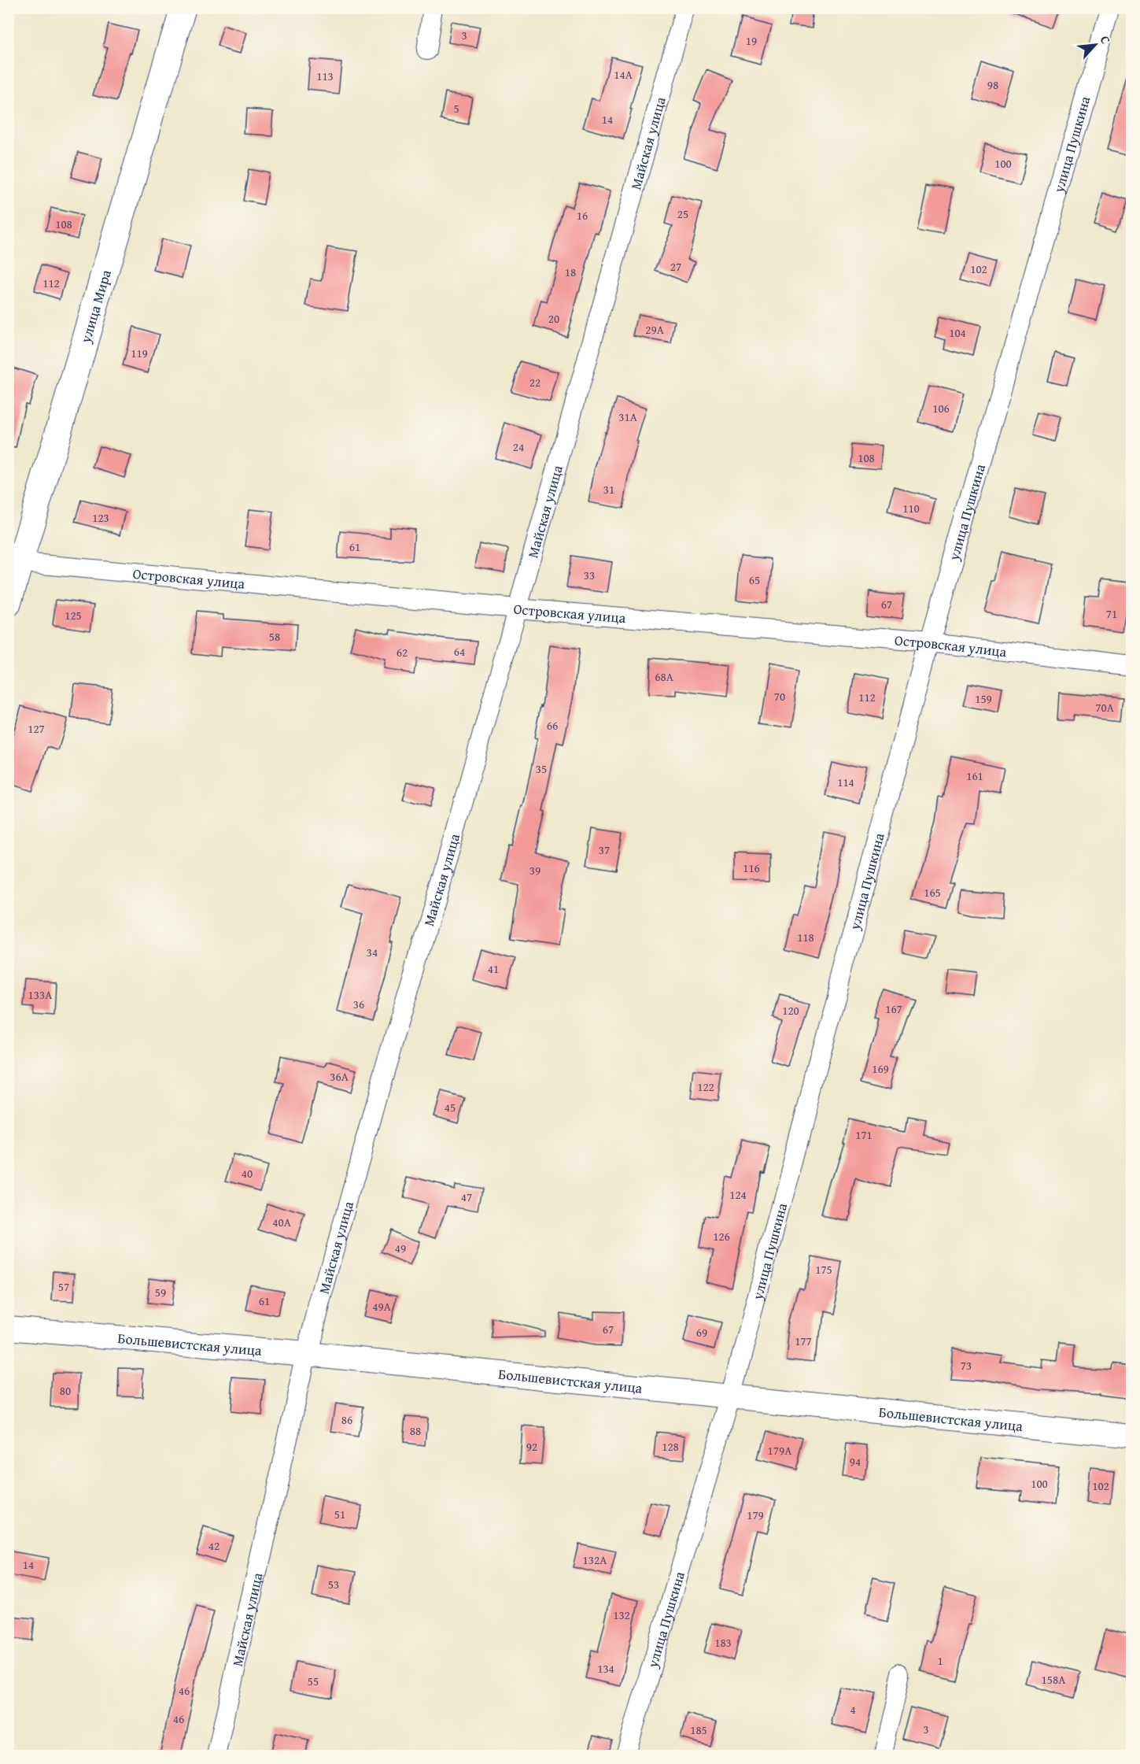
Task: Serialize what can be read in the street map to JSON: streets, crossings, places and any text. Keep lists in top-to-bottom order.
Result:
{
  "streets": {
    "main road": ["улица Мира"],
    "street": [
      "Майская улица",
      "улица Пушкина",
      "Островская улица",
      "Большевистская улица"
    ]
  },
  "crossings": [
    ["Майская улица", "Островская улица"],
    ["Майская улица", "Большевистская улица"],
    ["улица Пушкина", "Островская улица"],
    ["улица Пушкина", "Большевистская улица"],
    ["улица Мира", "Островская улица"]
  ],
  "house_numbers": [
    "3",
    "19",
    "14А",
    "113",
    "98",
    "5",
    "14",
    "100",
    "25",
    "16",
    "108",
    "27",
    "102",
    "18",
    "112",
    "20",
    "29А",
    "104",
    "119",
    "22",
    "106",
    "31А",
    "24",
    "108",
    "31",
    "110",
    "123",
    "61",
    "33",
    "65",
    "67",
    "71",
    "125",
    "58",
    "64",
    "62",
    "68А",
    "70",
    "112",
    "159",
    "70А",
    "66",
    "127",
    "35",
    "161",
    "114",
    "37",
    "116",
    "39",
    "165",
    "118",
    "34",
    "41",
    "133А",
    "36",
    "167",
    "120",
    "169",
    "36А",
    "122",
    "45",
    "171",
    "40",
    "124",
    "47",
    "40А",
    "126",
    "49",
    "175",
    "57",
    "59",
    "61",
    "49А",
    "67",
    "69",
    "177",
    "73",
    "80",
    "86",
    "88",
    "92",
    "128",
    "179А",
    "94",
    "100",
    "102",
    "51",
    "179",
    "42",
    "132А",
    "14",
    "53",
    "132",
    "183",
    "1",
    "134",
    "158А",
    "55",
    "46",
    "4",
    "46",
    "3",
    "185"
  ],
  "north": "top right"
}
